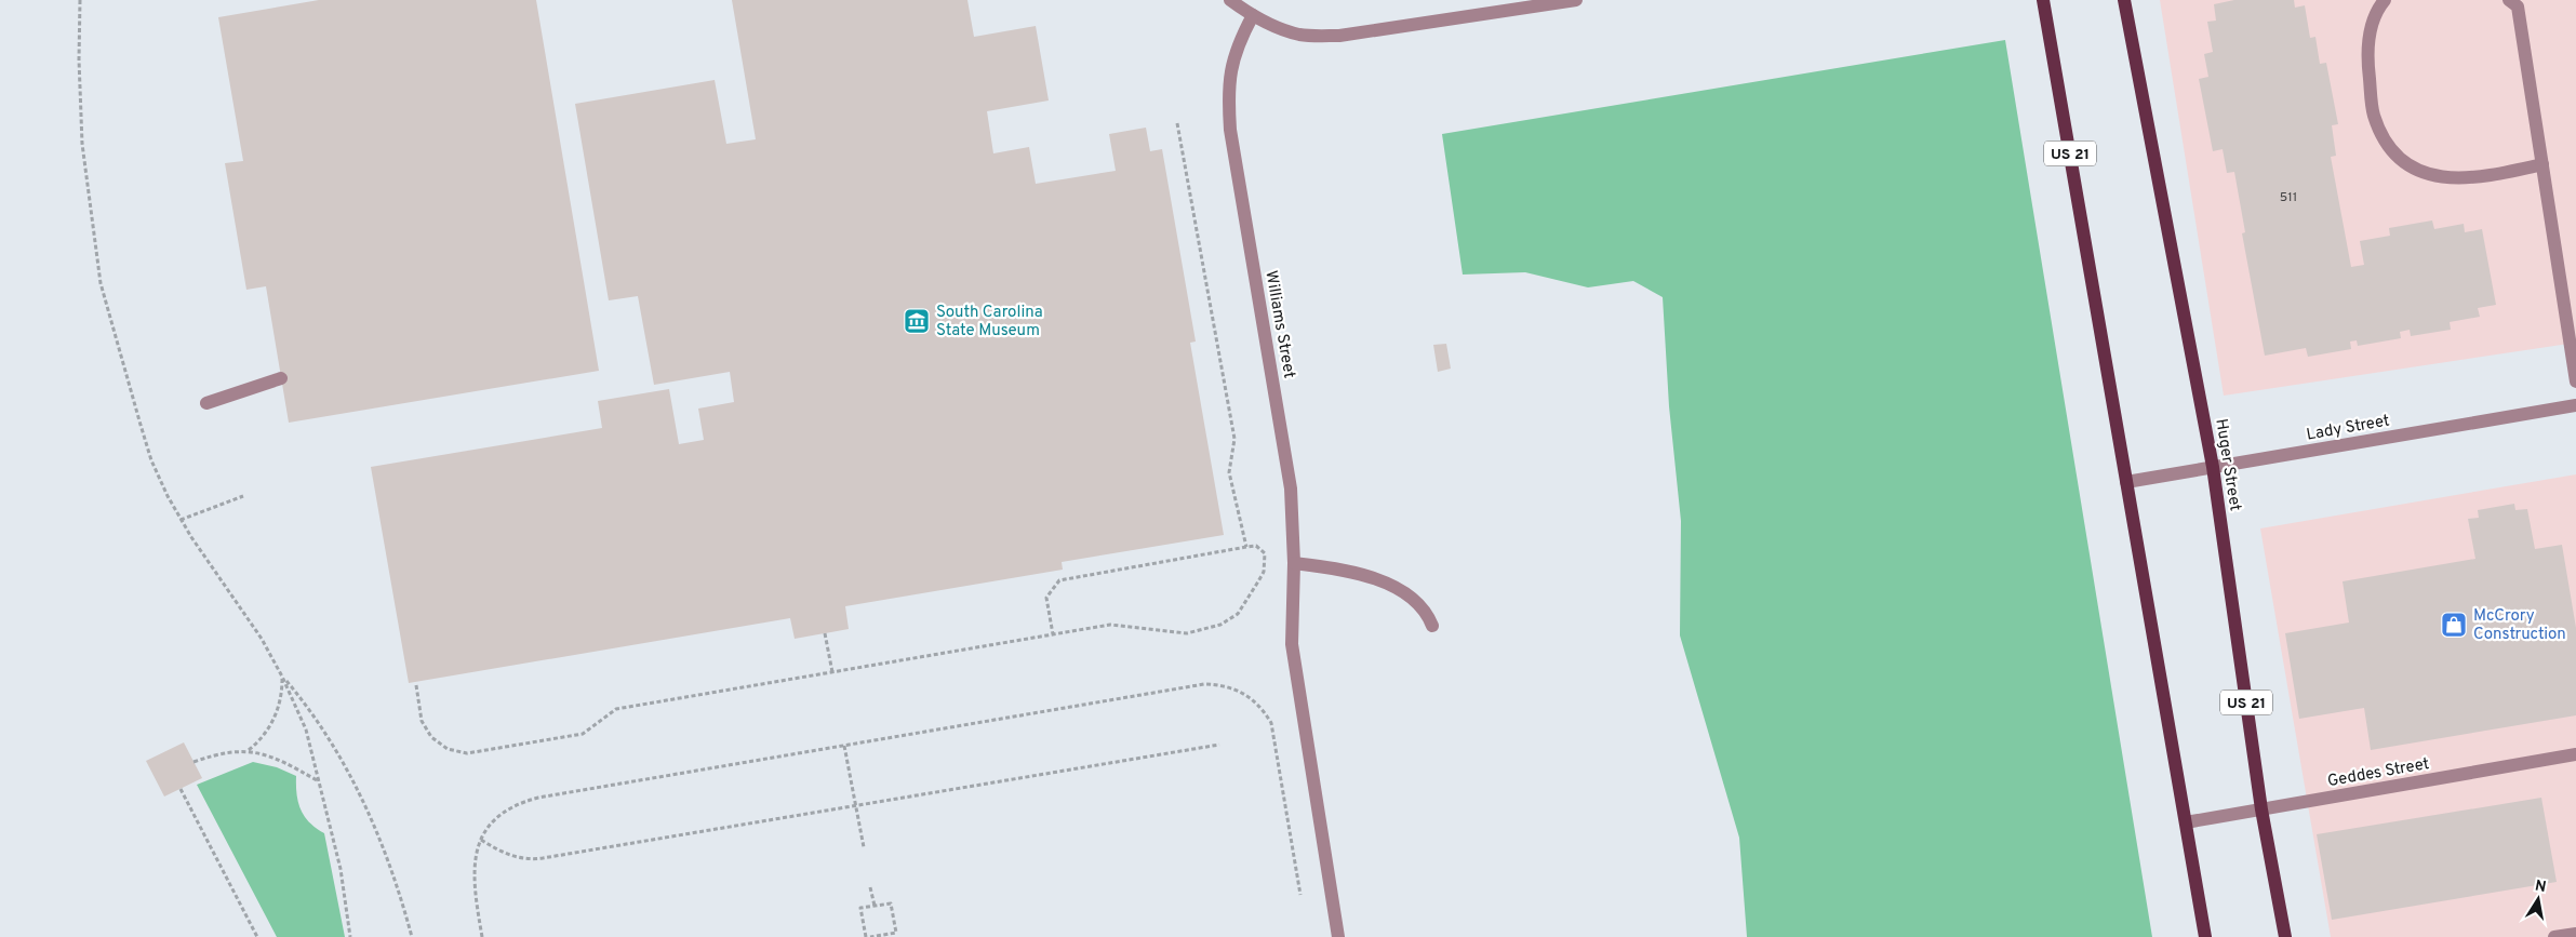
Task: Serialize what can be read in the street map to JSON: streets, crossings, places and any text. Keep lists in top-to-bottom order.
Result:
{
  "streets": {
    "main road": ["US 21", "Huger Street"],
    "street": ["Williams Street", "Lady Street", "Geddes Street"]
  },
  "crossings": [
    ["US 21", "Lady Street"],
    ["US 21", "Geddes Street"],
    ["Lady Street", "Huger Street"],
    ["Huger Street", "Geddes Street"]
  ],
  "places": {
    "museum": ["South Carolina State Museum"],
    "shop": ["McCrory Construction"]
  },
  "house_numbers": ["511"],
  "north": "top"
}
